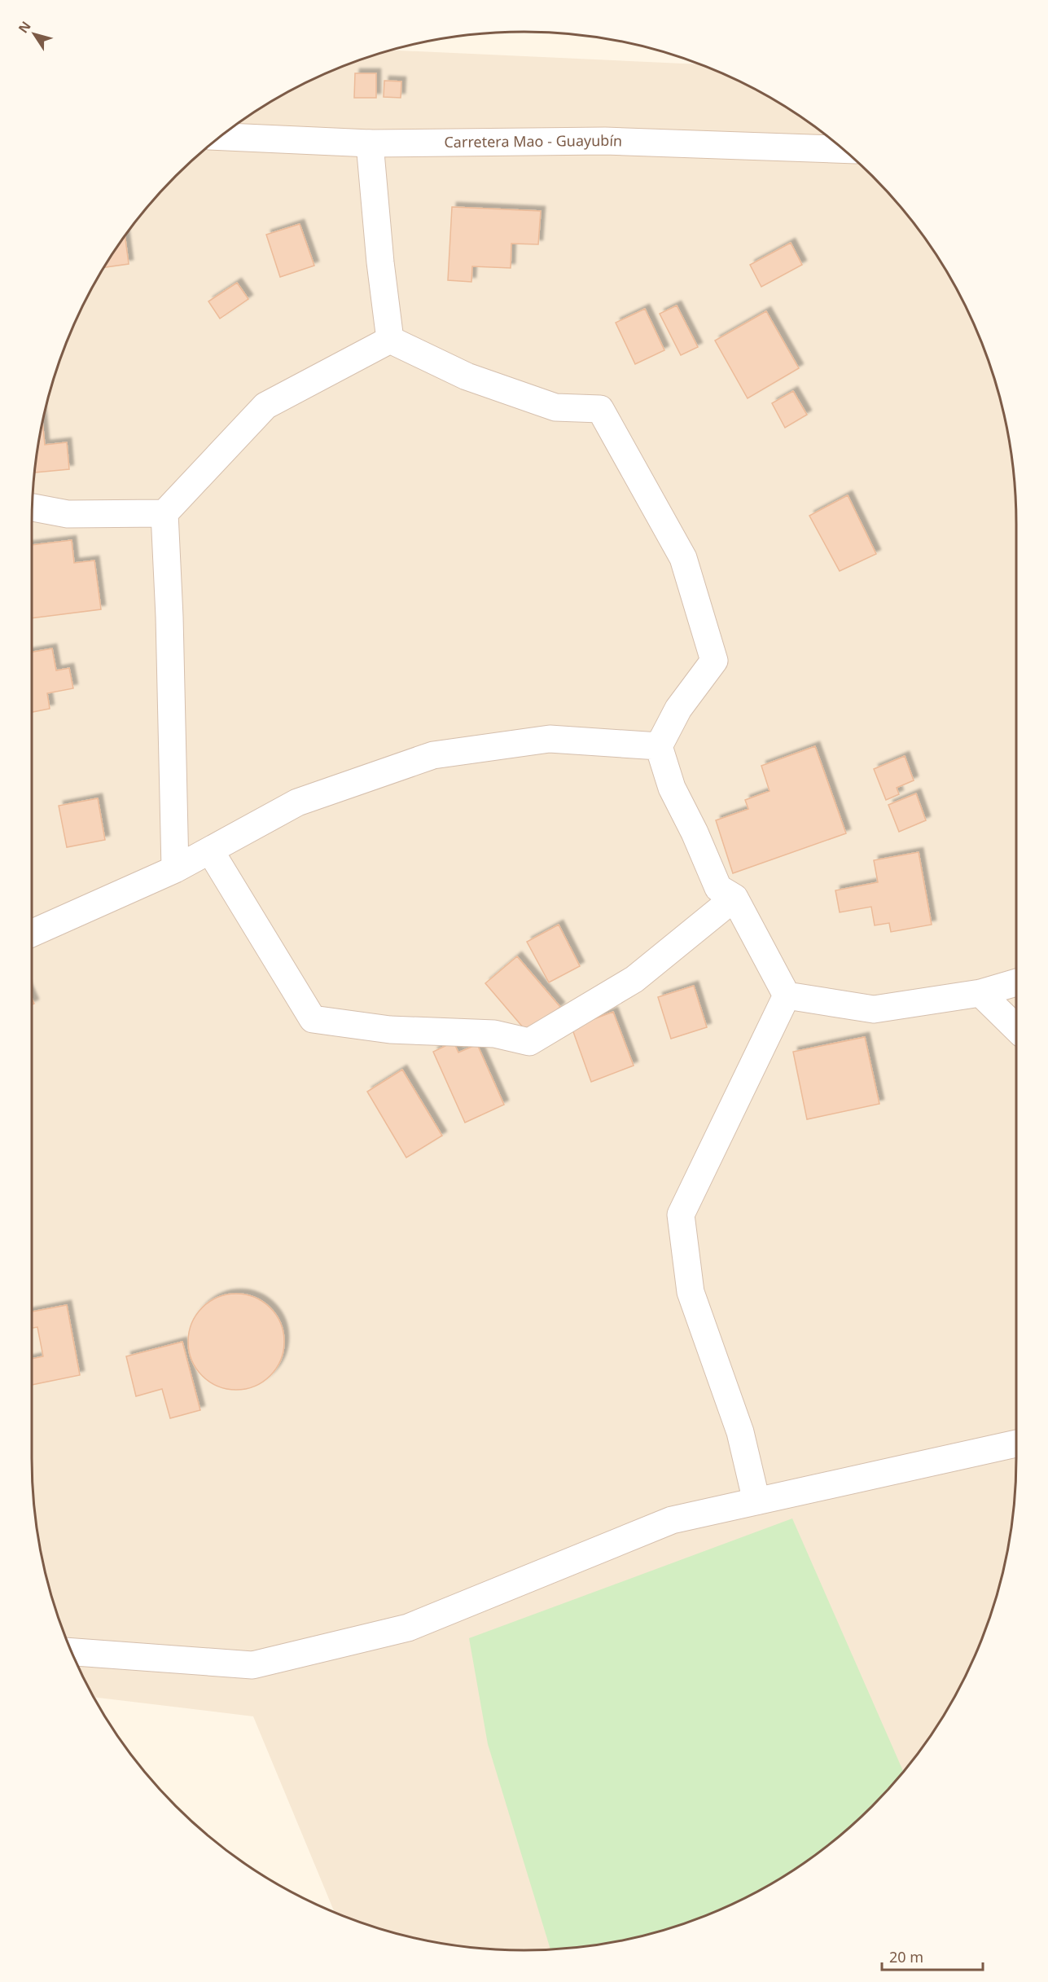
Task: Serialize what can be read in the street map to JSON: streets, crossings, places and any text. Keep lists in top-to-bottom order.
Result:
{
  "streets": {
    "street": ["Carretera Mao - Guayubín"]
  },
  "scale_bar": "20 m",
  "north": "top left"
}
